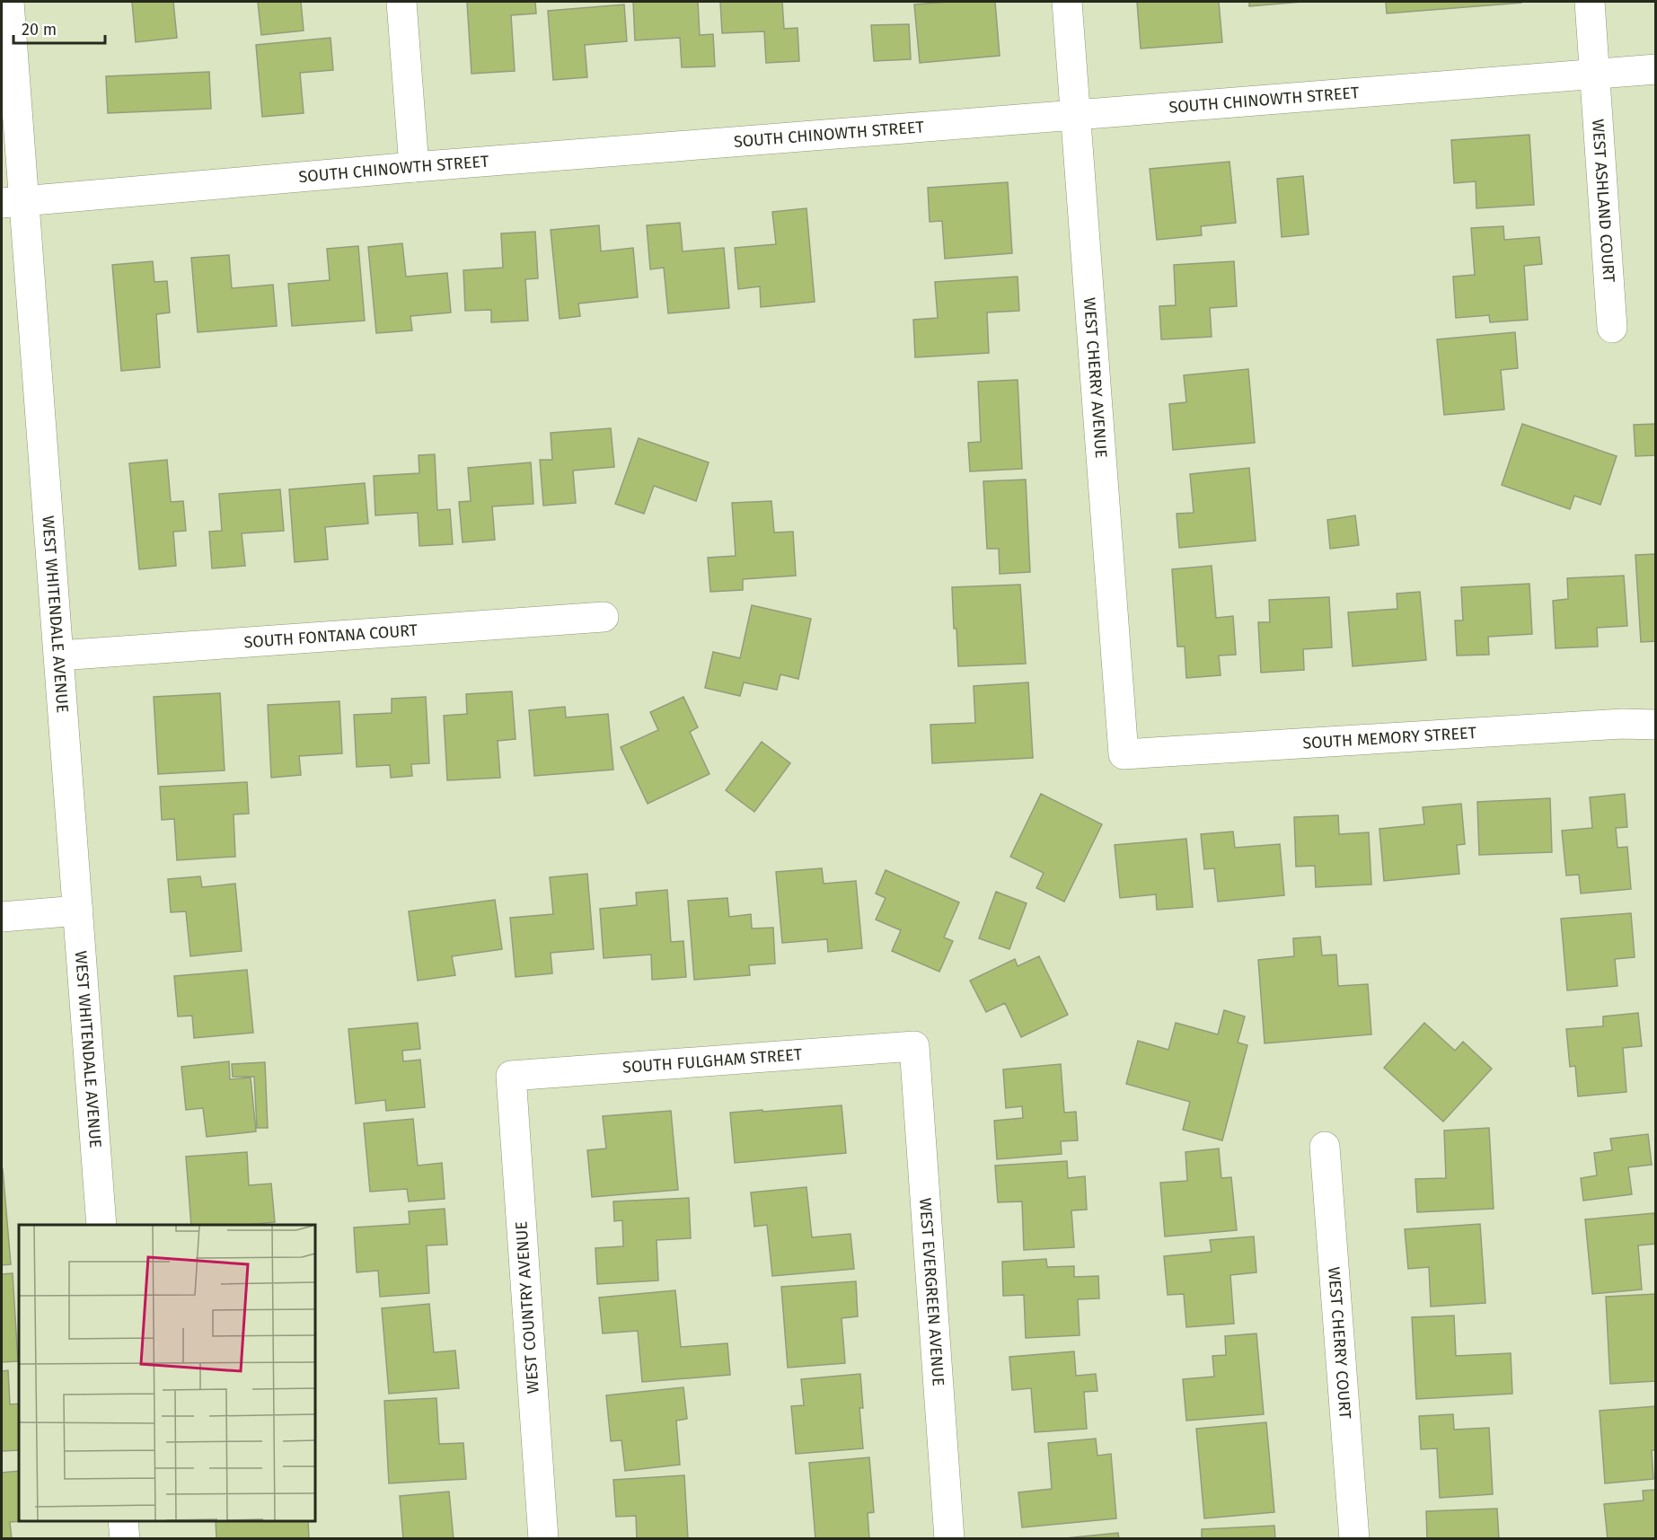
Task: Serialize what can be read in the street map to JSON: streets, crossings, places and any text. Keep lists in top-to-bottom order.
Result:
{
  "streets": {
    "street": [
      "SOUTH CHINOWTH STREET",
      "WEST ASHLAND COURT",
      "WEST CHERRY AVENUE",
      "WEST WHITENDALE AVENUE",
      "SOUTH FONTANA COURT",
      "SOUTH MEMORY STREET",
      "SOUTH FULGHAM STREET",
      "WEST EVERGREEN AVENUE",
      "WEST COUNTRY AVENUE",
      "WEST CHERRY COURT"
    ]
  },
  "crossings": [
    ["SOUTH CHINOWTH STREET", "WEST ASHLAND COURT"],
    ["SOUTH CHINOWTH STREET", "WEST CHERRY AVENUE"],
    ["SOUTH CHINOWTH STREET", "WEST WHITENDALE AVENUE"],
    ["WEST CHERRY AVENUE", "SOUTH MEMORY STREET"],
    ["WEST WHITENDALE AVENUE", "SOUTH FONTANA COURT"],
    ["SOUTH FULGHAM STREET", "WEST EVERGREEN AVENUE"],
    ["SOUTH FULGHAM STREET", "WEST COUNTRY AVENUE"]
  ],
  "scale_bar": "20 m"
}
